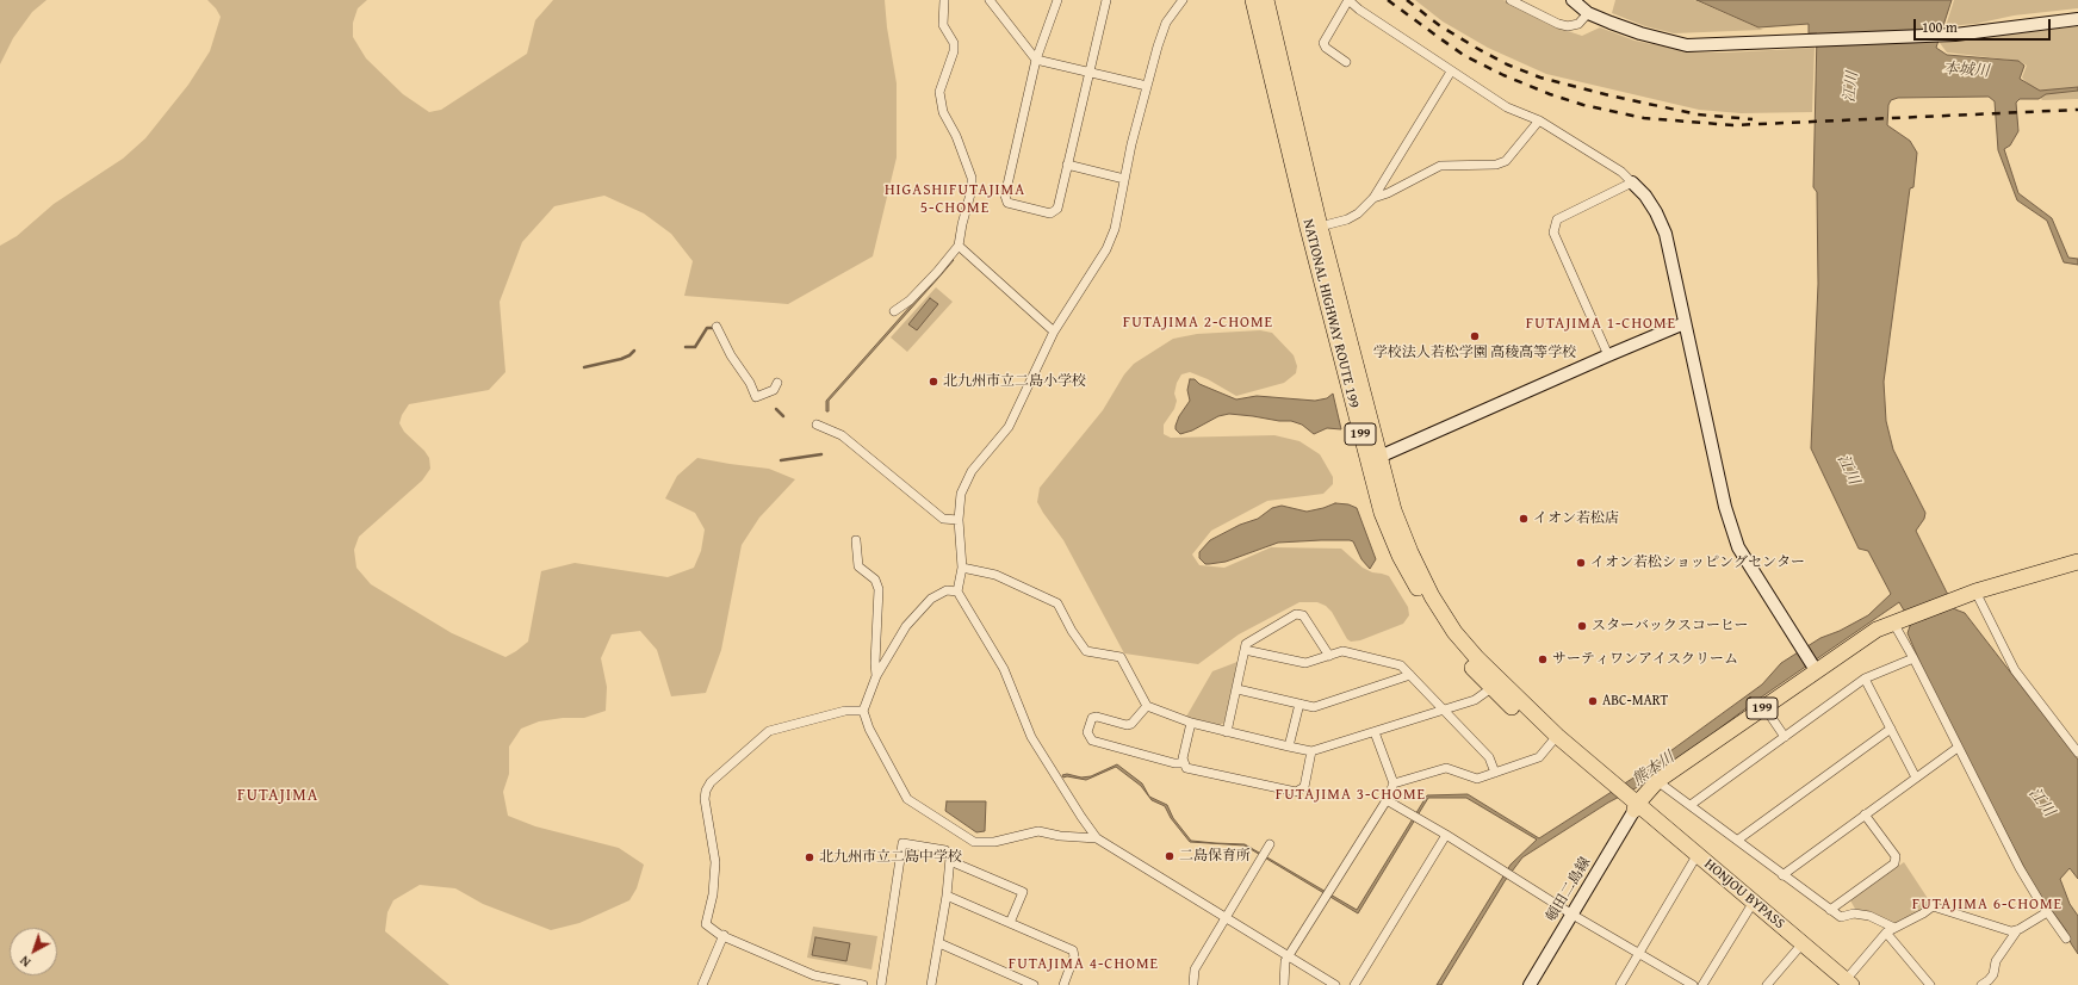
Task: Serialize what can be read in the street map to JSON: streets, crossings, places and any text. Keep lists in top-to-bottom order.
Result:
{
  "streets": {
    "highway": ["NATIONAL HIGHWAY ROUTE 199", "199", "HONJOU BYPASS"],
    "street": ["頓田二島線"]
  },
  "crossings": [
    ["NATIONAL HIGHWAY ROUTE 199", "199"],
    ["NATIONAL HIGHWAY ROUTE 199", "頓田二島線"],
    ["NATIONAL HIGHWAY ROUTE 199", "HONJOU BYPASS"],
    ["199", "頓田二島線"],
    ["199", "HONJOU BYPASS"],
    ["頓田二島線", "HONJOU BYPASS"]
  ],
  "districts": [
    "HIGASHIFUTAJIMA 5-CHOME",
    "FUTAJIMA 2-CHOME",
    "FUTAJIMA 1-CHOME",
    "FUTAJIMA",
    "FUTAJIMA 3-CHOME",
    "FUTAJIMA 6-CHOME",
    "FUTAJIMA 4-CHOME"
  ],
  "water": ["本城川", "江川", "熊本川"],
  "places": [
    "学校法人若松学園 高稜高等学校",
    "北九州市立二島小学校",
    "イオン若松店",
    "イオン若松ショッピングセンター",
    "スターバックスコーヒー",
    "サーティワンアイスクリーム",
    "ABC-MART",
    "二島保育所",
    "北九州市立二島中学校"
  ],
  "scale_bar": "100 m",
  "north": "bottom left"
}
